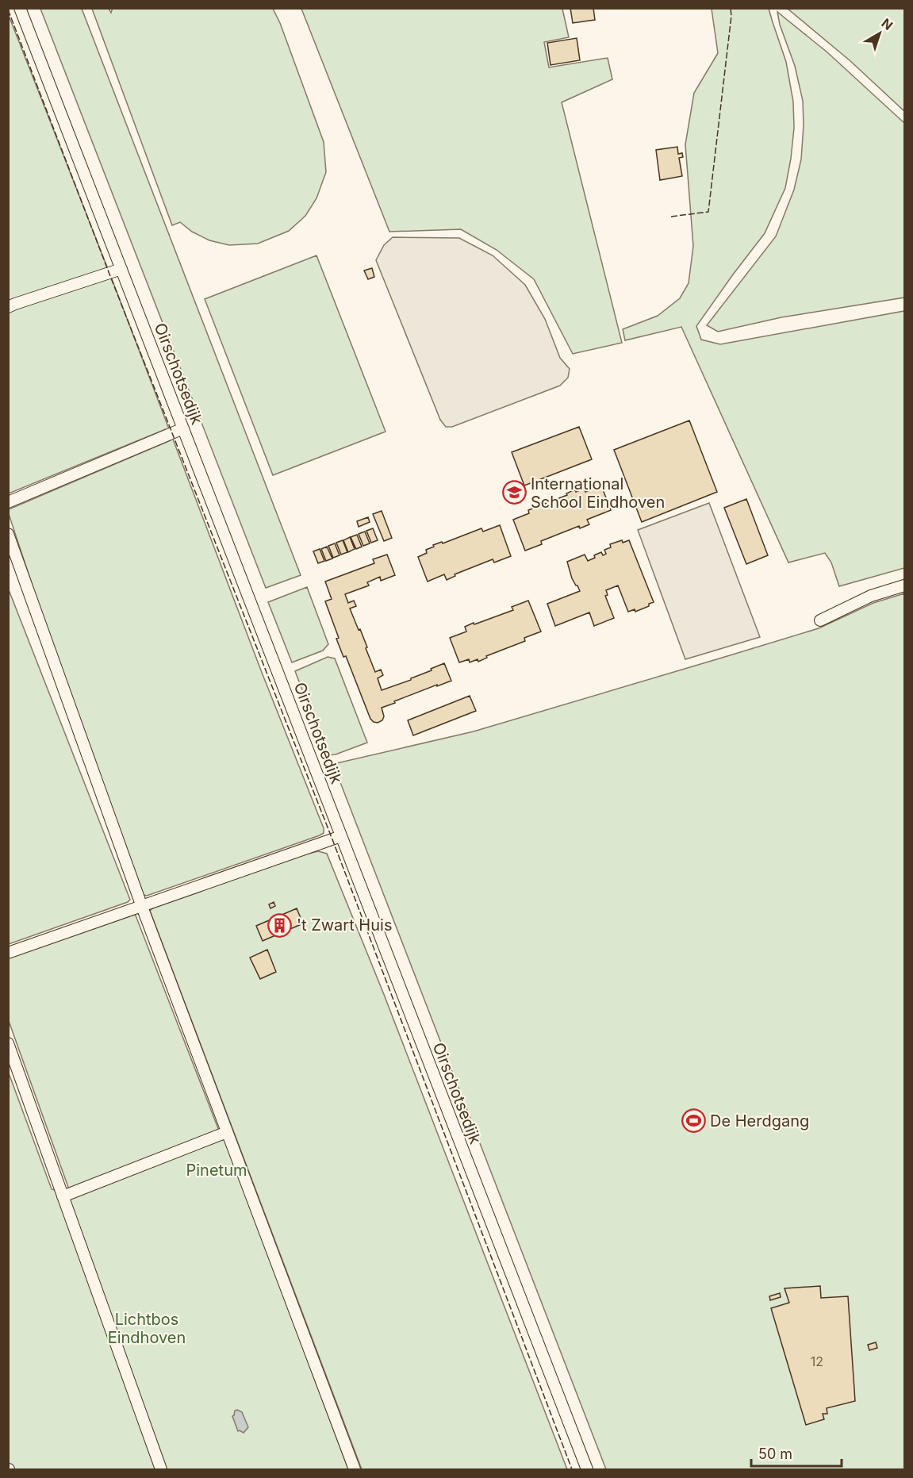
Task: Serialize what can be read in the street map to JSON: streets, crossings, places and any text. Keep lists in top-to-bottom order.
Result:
{
  "streets": {
    "street": ["Oirschotsedijk"]
  },
  "parks": ["Pinetum", "Lichtbos Eindhoven"],
  "places": {
    "school or university": ["International School Eindhoven"],
    "building": ["'t Zwart Huis"],
    "sports": ["De Herdgang"]
  },
  "house_numbers": ["12"],
  "scale_bar": "50 m",
  "north": "top right"
}
